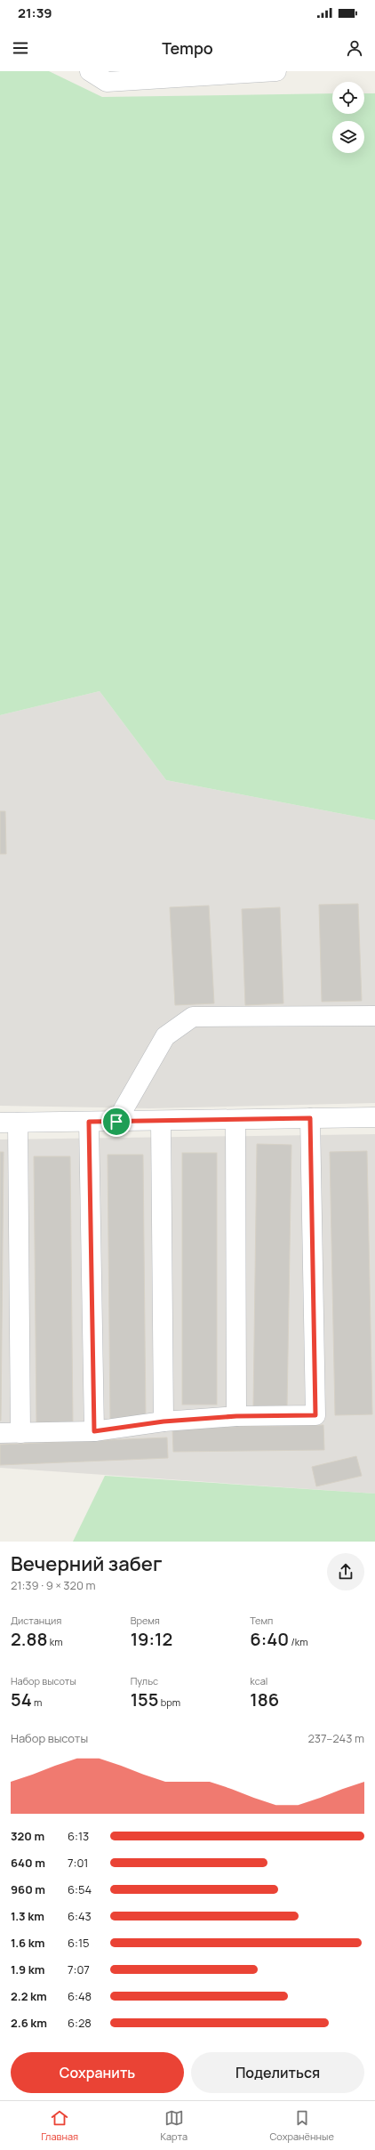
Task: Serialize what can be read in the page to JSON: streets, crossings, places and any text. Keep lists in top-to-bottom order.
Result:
{
  "page": {
    "status": "21:39",
    "header": "Tempo",
    "heading": ["Вечерний забег", "21:39 · 9 × 320 m"],
    "stats": [
      ["Дистанция", "2.88 km"],
      ["Время", "19:12"],
      ["Темп", "6:40 /km"],
      ["Набор высоты", "54 m"],
      ["Пульс", "155 bpm"],
      ["kcal", "186"]
    ],
    "chart": ["Набор высоты", "237–243 m"],
    "list": [
      {
        "name": "320 m",
        "note": "6:13"
      },
      {
        "name": "640 m",
        "note": "7:01"
      },
      {
        "name": "960 m",
        "note": "6:54"
      },
      {
        "name": "1.3 km",
        "note": "6:43"
      },
      {
        "name": "1.6 km",
        "note": "6:15"
      },
      {
        "name": "1.9 km",
        "note": "7:07"
      },
      {
        "name": "2.2 km",
        "note": "6:48"
      },
      {
        "name": "2.6 km",
        "note": "6:28"
      }
    ],
    "buttons": ["Сохранить", "Поделиться"],
    "tabs": ["Главная", "Карта", "Сохранённые"]
  }
}
